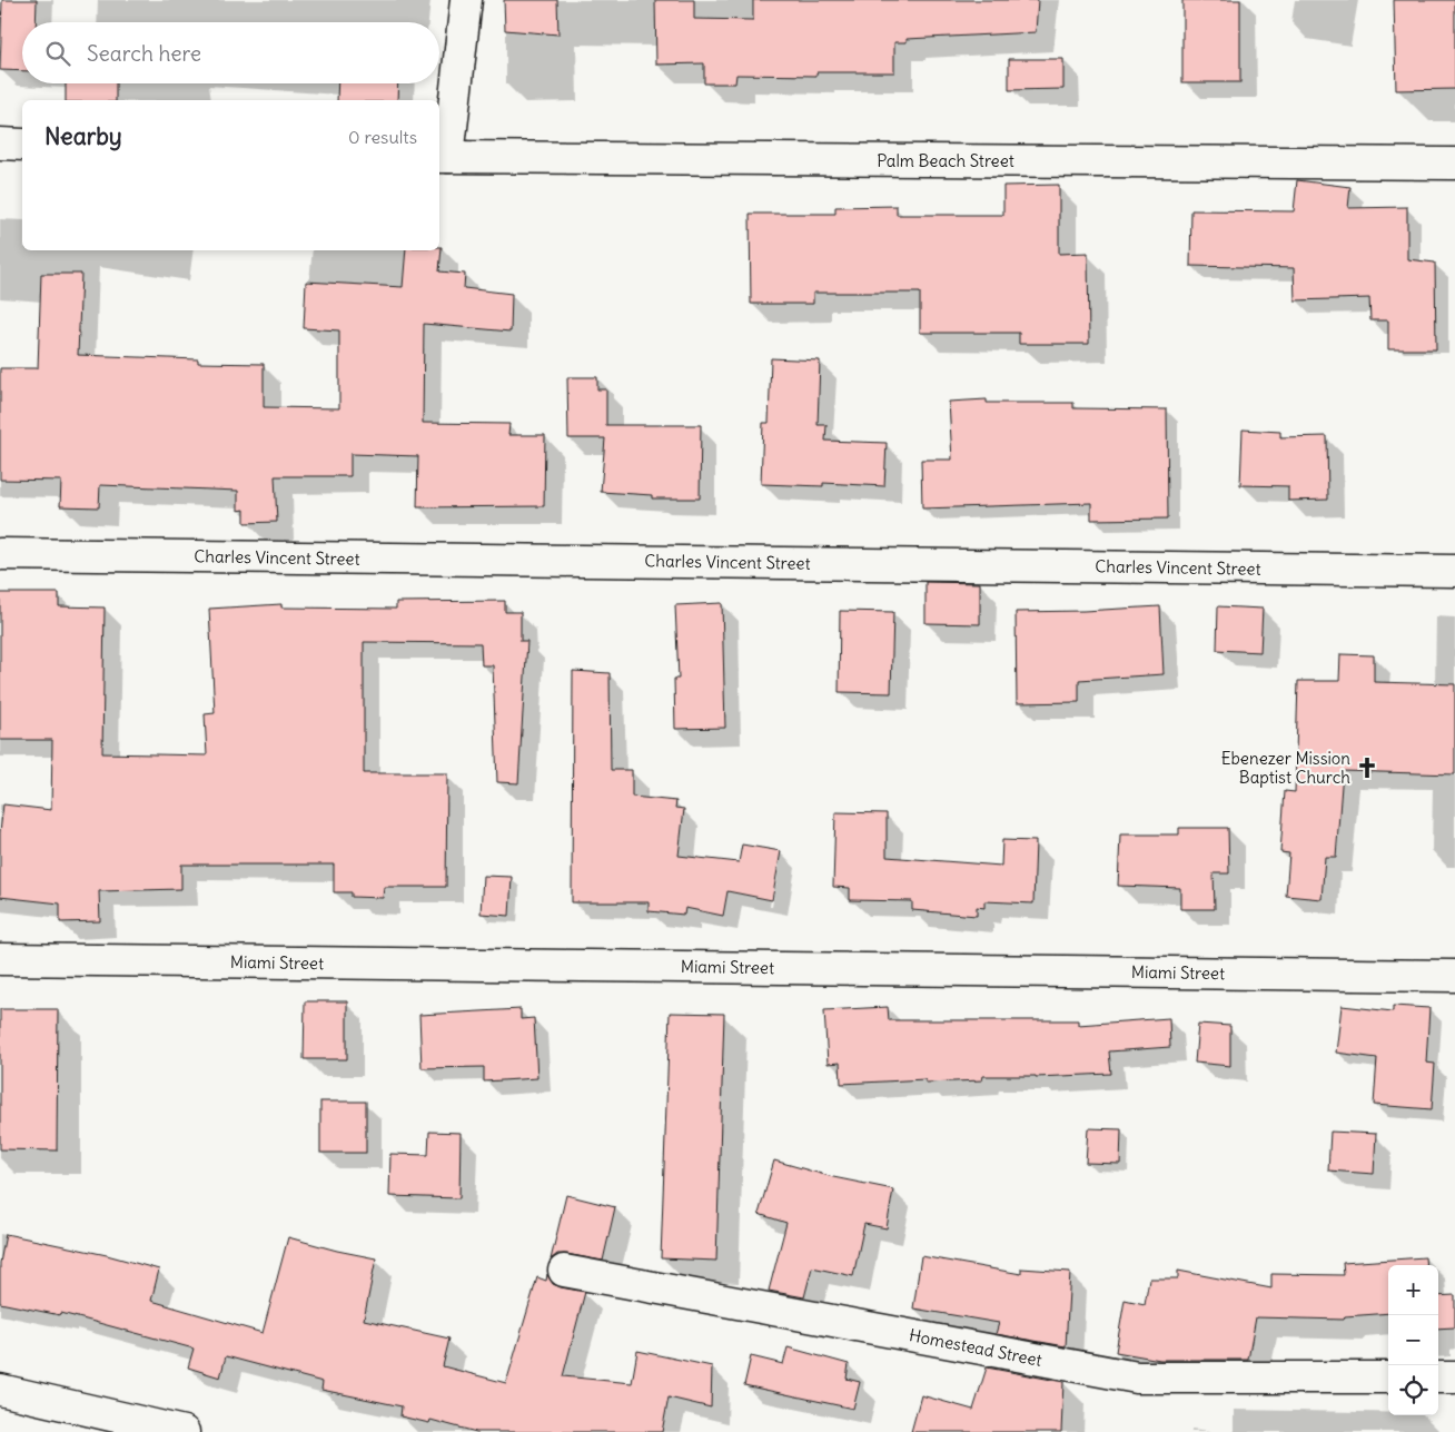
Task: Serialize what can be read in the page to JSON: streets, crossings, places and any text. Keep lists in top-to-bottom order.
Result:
{
  "streets": {
    "street": [
      "Palm Beach Street",
      "Charles Vincent Street",
      "Miami Street",
      "Homestead Street"
    ]
  },
  "places": {
    "church": ["Ebenezer Mission Baptist Church"]
  },
  "page": {
    "search": "Search here",
    "heading": ["Nearby", "0 results"],
    "map_buttons": ["+", "−"]
  }
}
